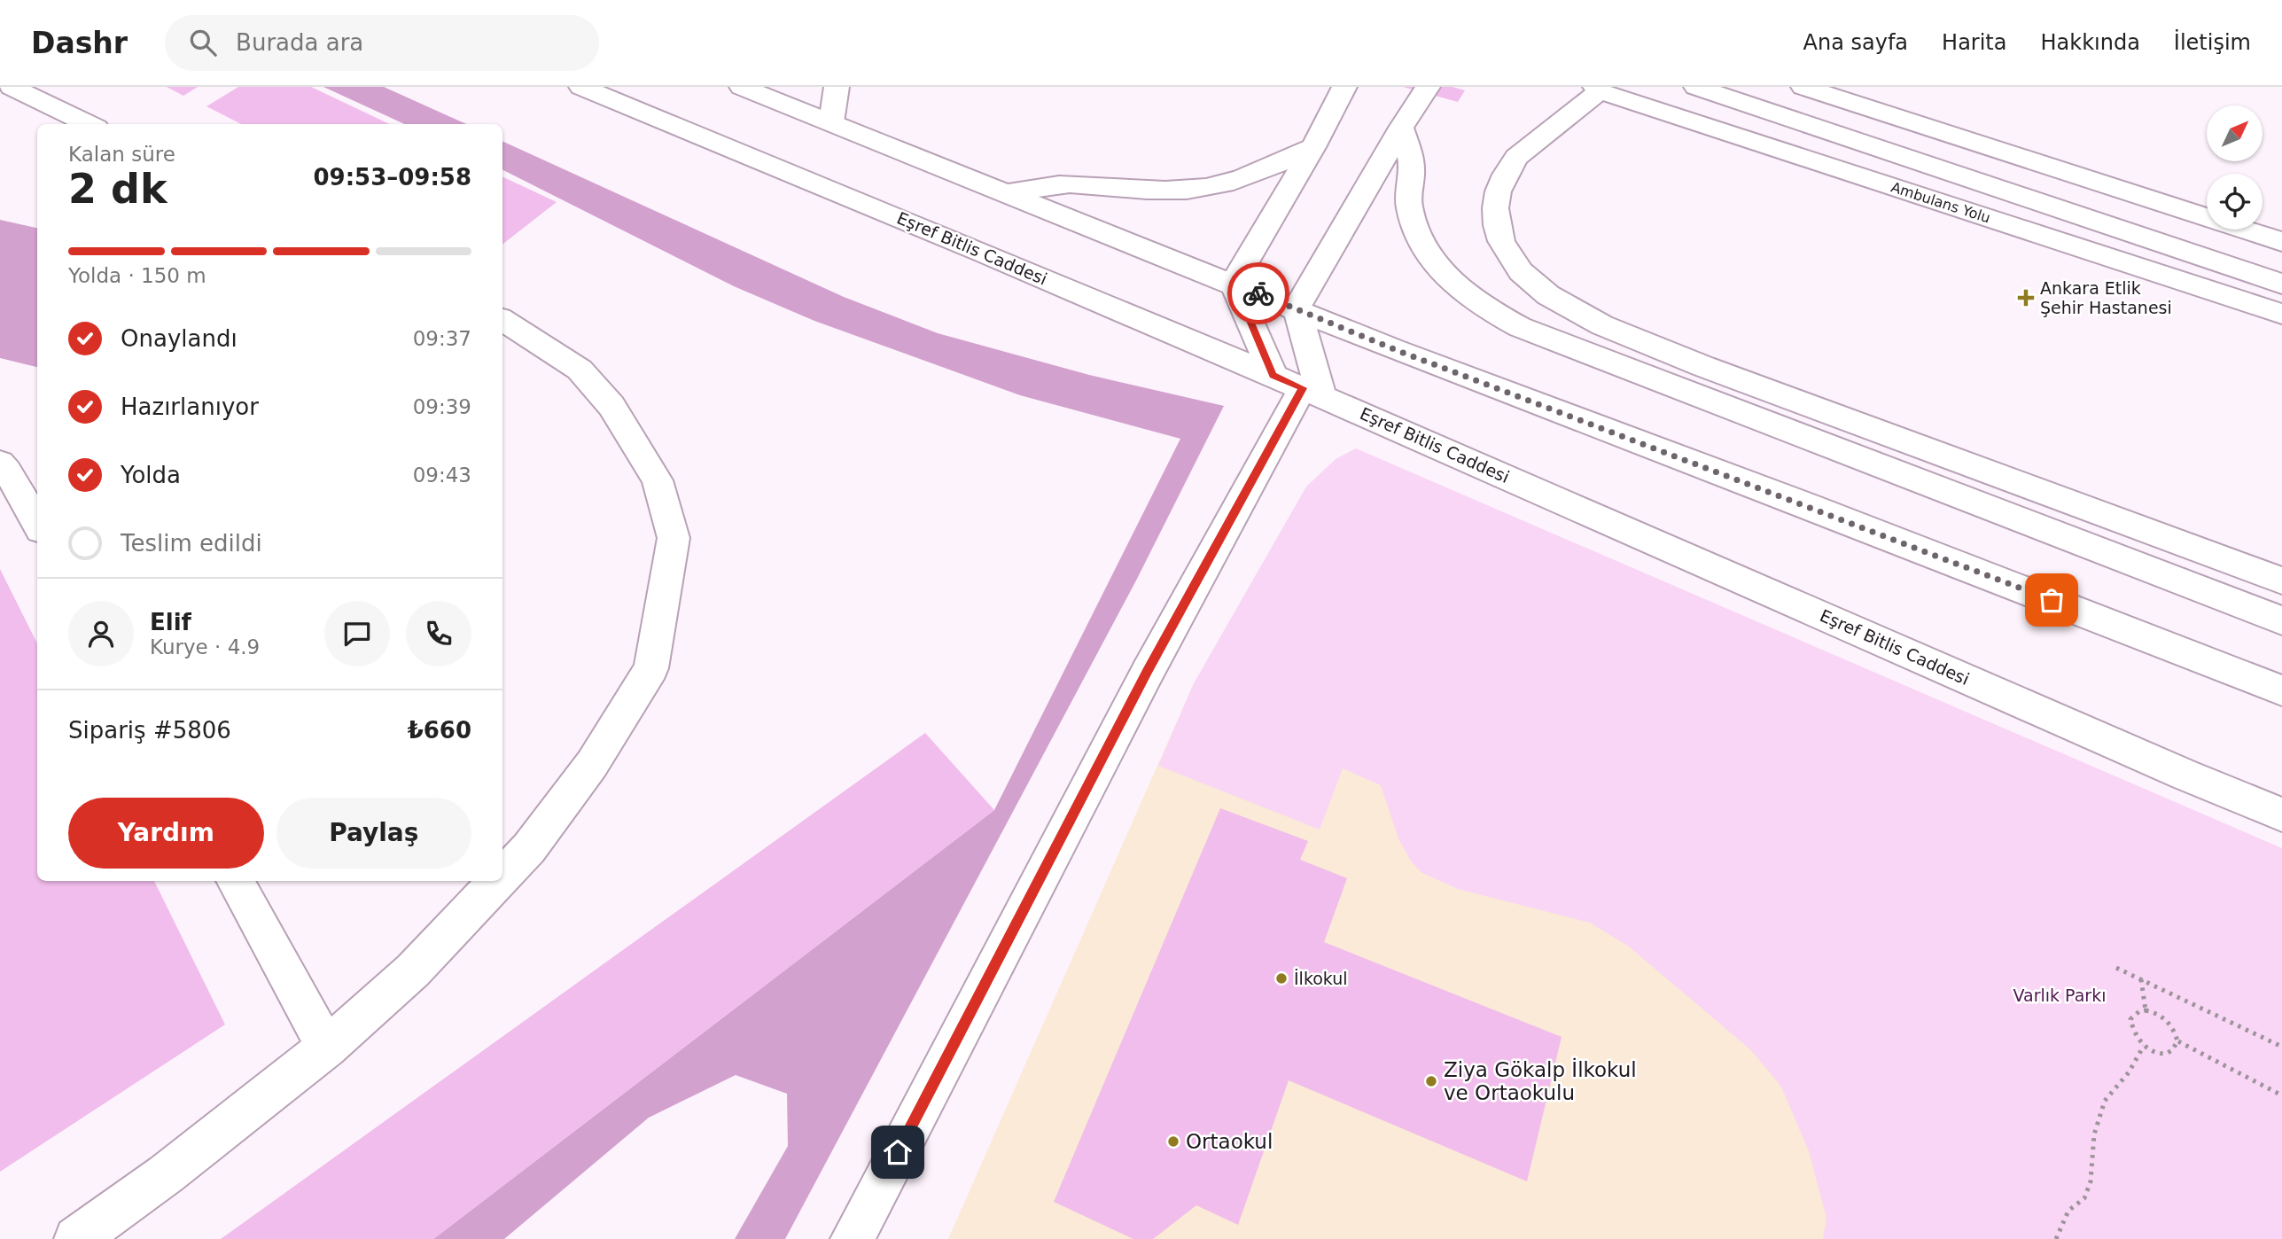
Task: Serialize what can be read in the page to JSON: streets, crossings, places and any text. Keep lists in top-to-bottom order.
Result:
{
  "streets": {
    "main road": ["Ambulans Yolu", "Eşref Bitlis Caddesi"]
  },
  "parks": ["Varlık Parkı"],
  "places": {
    "health": ["Ankara Etlik Şehir Hastanesi"],
    "other": ["İlkokul", "Ziya Gökalp İlkokul ve Ortaokulu", "Ortaokul"]
  },
  "north": "top right",
  "page": {
    "header": "Dashr",
    "search": "Burada ara",
    "nav": [
      "Ana sayfa",
      "Harita",
      "Hakkında",
      "İletişim"
    ],
    "heading": ["2 dk", "Kalan süre", "09:53–09:58"],
    "panel": [
      "Elif",
      "Kurye · 4.9",
      "Sipariş #5806",
      "₺660"
    ],
    "bar": "Yolda · 150 m",
    "list": [
      ["Onaylandı", "09:37"],
      ["Hazırlanıyor", "09:39"],
      ["Yolda", "09:43"],
      "Teslim edildi"
    ],
    "buttons": ["Yardım", "Paylaş"]
  }
}
